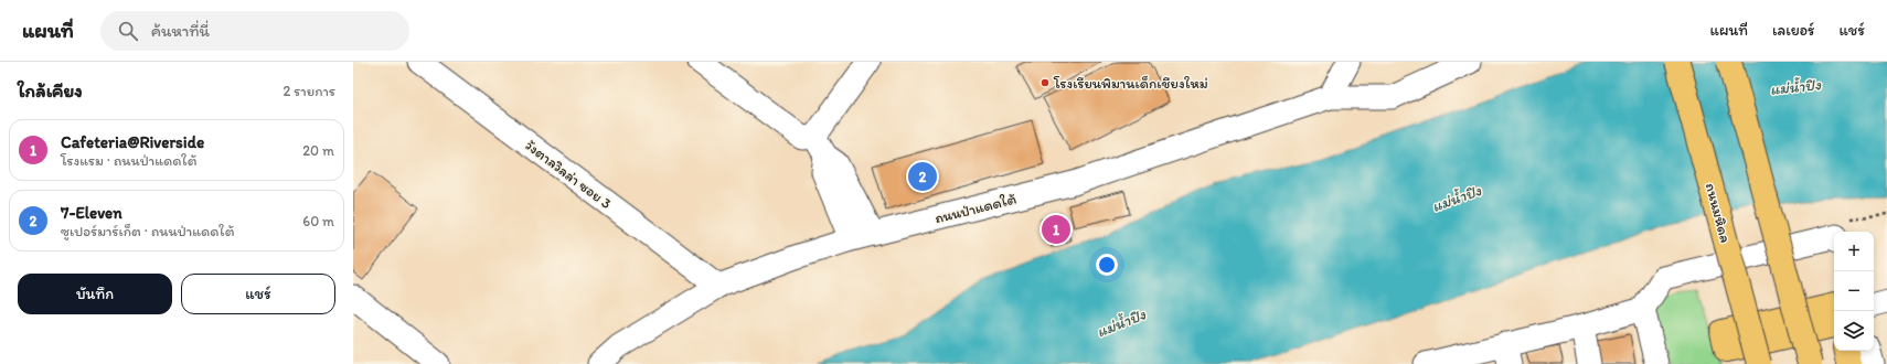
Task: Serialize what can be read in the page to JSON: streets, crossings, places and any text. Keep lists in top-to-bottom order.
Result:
{
  "streets": {
    "main road": ["ถนนมหิดล"],
    "street": ["วังตาลวิลล่า ซอย 3", "ถนนป่าแดดใต้"]
  },
  "crossings": [
    ["วังตาลวิลล่า ซอย 3", "ถนนป่าแดดใต้"]
  ],
  "water": ["แม่น้ำปิง"],
  "places": ["โรงเรียนพิมานเด็กเชียงใหม่"],
  "page": {
    "header": "แผนที่",
    "search": "ค้นหาที่นี่",
    "nav": ["แผนที่", "เลเยอร์", "แชร์"],
    "heading": ["ใกล้เคียง", "2 รายการ"],
    "list": [
      {
        "mark": "1",
        "name": "Cafeteria@Riverside",
        "note": "โรงแรม · ถนนป่าแดดใต้",
        "value": "20 m"
      },
      {
        "mark": "2",
        "name": "7-Eleven",
        "note": "ซูเปอร์มาร์เก็ต · ถนนป่าแดดใต้",
        "value": "60 m"
      }
    ],
    "pins": ["2", "1"],
    "map_buttons": ["+", "−"],
    "buttons": ["บันทึก", "แชร์"]
  }
}
